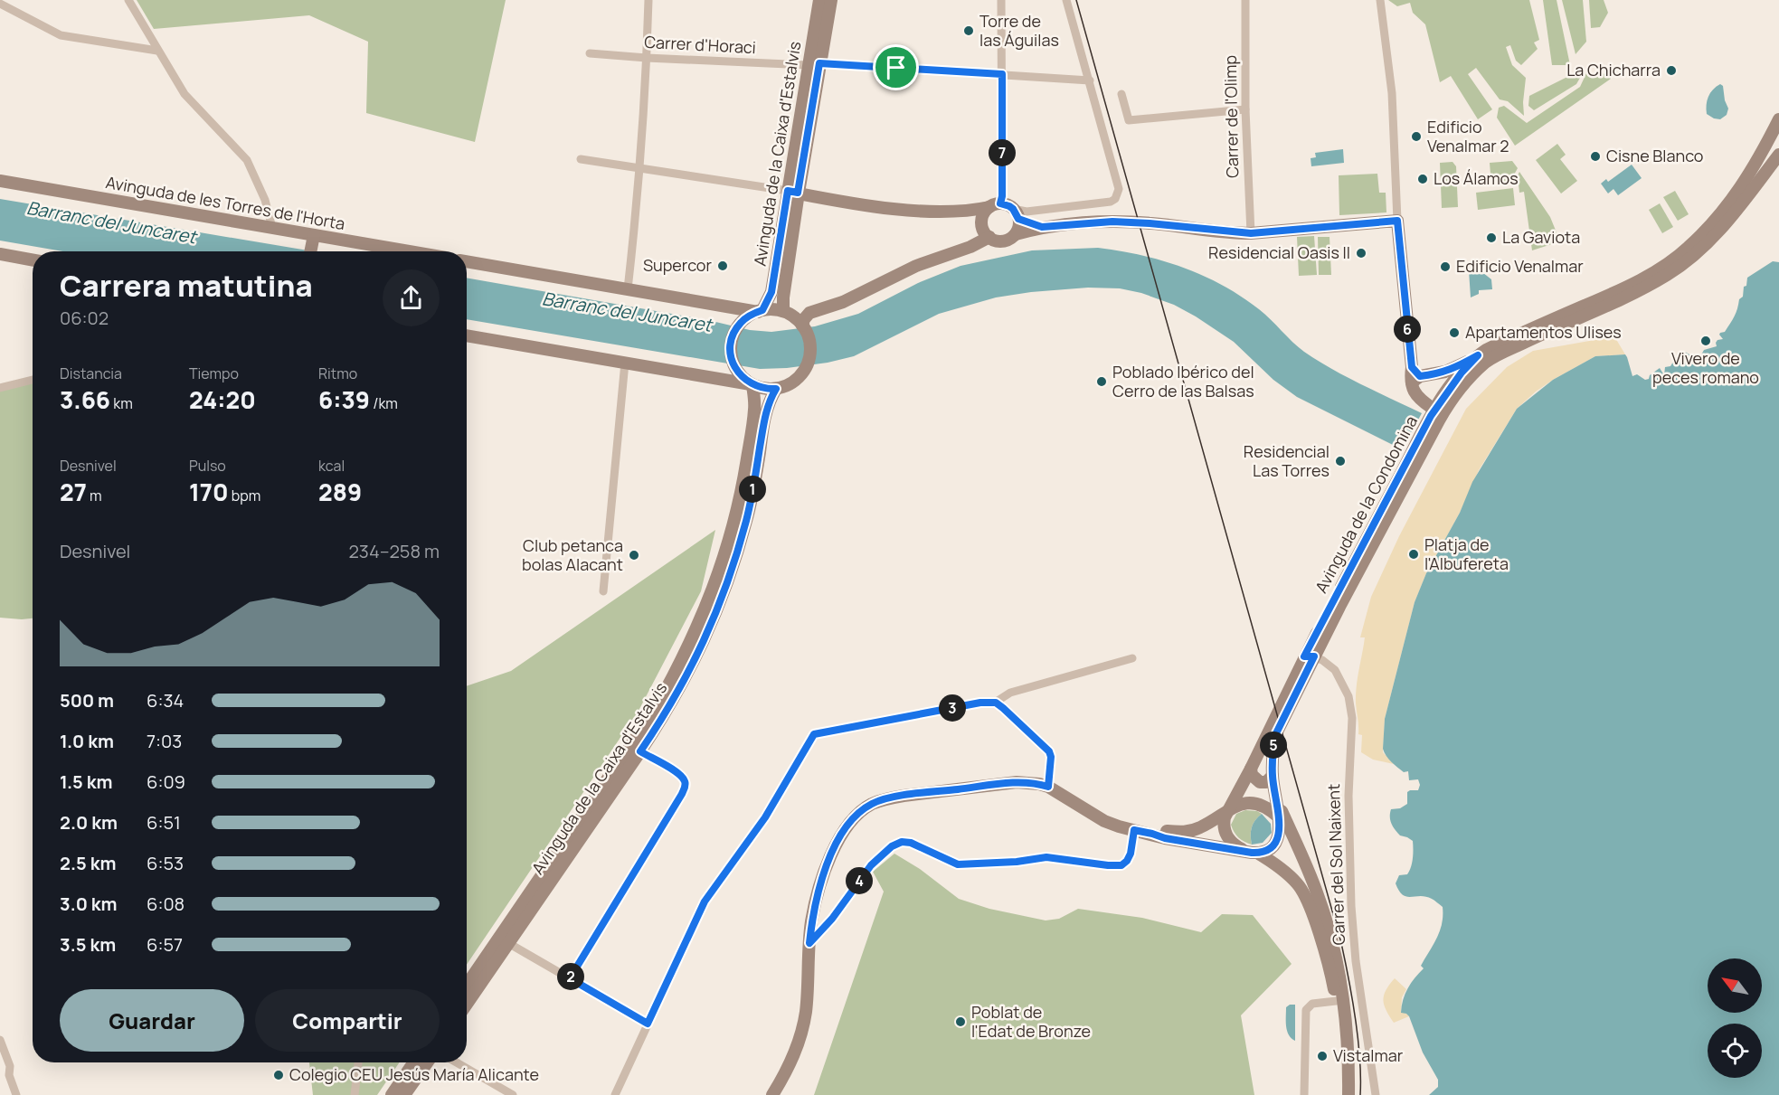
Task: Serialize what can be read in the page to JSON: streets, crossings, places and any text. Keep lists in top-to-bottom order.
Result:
{
  "streets": {
    "main road": ["Avinguda de la Caixa d'Estalvis", "Avinguda de les Torres de l'Horta", "Avinguda de la Condomina"],
    "street": ["Carrer d'Horaci", "Carrer de l'Olimp", "Carrer del Sol Naixent"]
  },
  "crossings": [
    ["Carrer d'Horaci", "Avinguda de la Caixa d'Estalvis"],
    ["Avinguda de la Condomina", "Carrer del Sol Naixent"]
  ],
  "water": ["Barranc del Juncaret"],
  "places": [
    "Torre de las Águilas",
    "La Chicharra",
    "Edificio Venalmar 2",
    "Cisne Blanco",
    "Los Álamos",
    "La Gaviota",
    "Residencial Oasis II",
    "Supercor",
    "Edificio Venalmar",
    "Apartamentos Ulises",
    "Vivero de peces romano",
    "Poblado Ibérico del Cerro de las Balsas",
    "Residencial Las Torres",
    "Platja de l'Albufereta",
    "Club petanca bolas Alacant",
    "Poblat de l'Edat de Bronze",
    "Vistalmar",
    "Colegio CEU Jesús María Alicante"
  ],
  "north": "top left",
  "page": {
    "pins": [
      "7",
      "6",
      "1",
      "3",
      "5",
      "4",
      "2"
    ],
    "heading": ["Carrera matutina", "06:02"],
    "stats": [
      ["Distancia", "3.66 km"],
      ["Tiempo", "24:20"],
      ["Ritmo", "6:39 /km"],
      ["Desnivel", "27 m"],
      ["Pulso", "170 bpm"],
      ["kcal", "289"]
    ],
    "chart": ["Desnivel", "234–258 m"],
    "list": [
      {
        "name": "500 m",
        "note": "6:34"
      },
      {
        "name": "1.0 km",
        "note": "7:03"
      },
      {
        "name": "1.5 km",
        "note": "6:09"
      },
      {
        "name": "2.0 km",
        "note": "6:51"
      },
      {
        "name": "2.5 km",
        "note": "6:53"
      },
      {
        "name": "3.0 km",
        "note": "6:08"
      },
      {
        "name": "3.5 km",
        "note": "6:57"
      }
    ],
    "buttons": ["Guardar", "Compartir"]
  }
}
